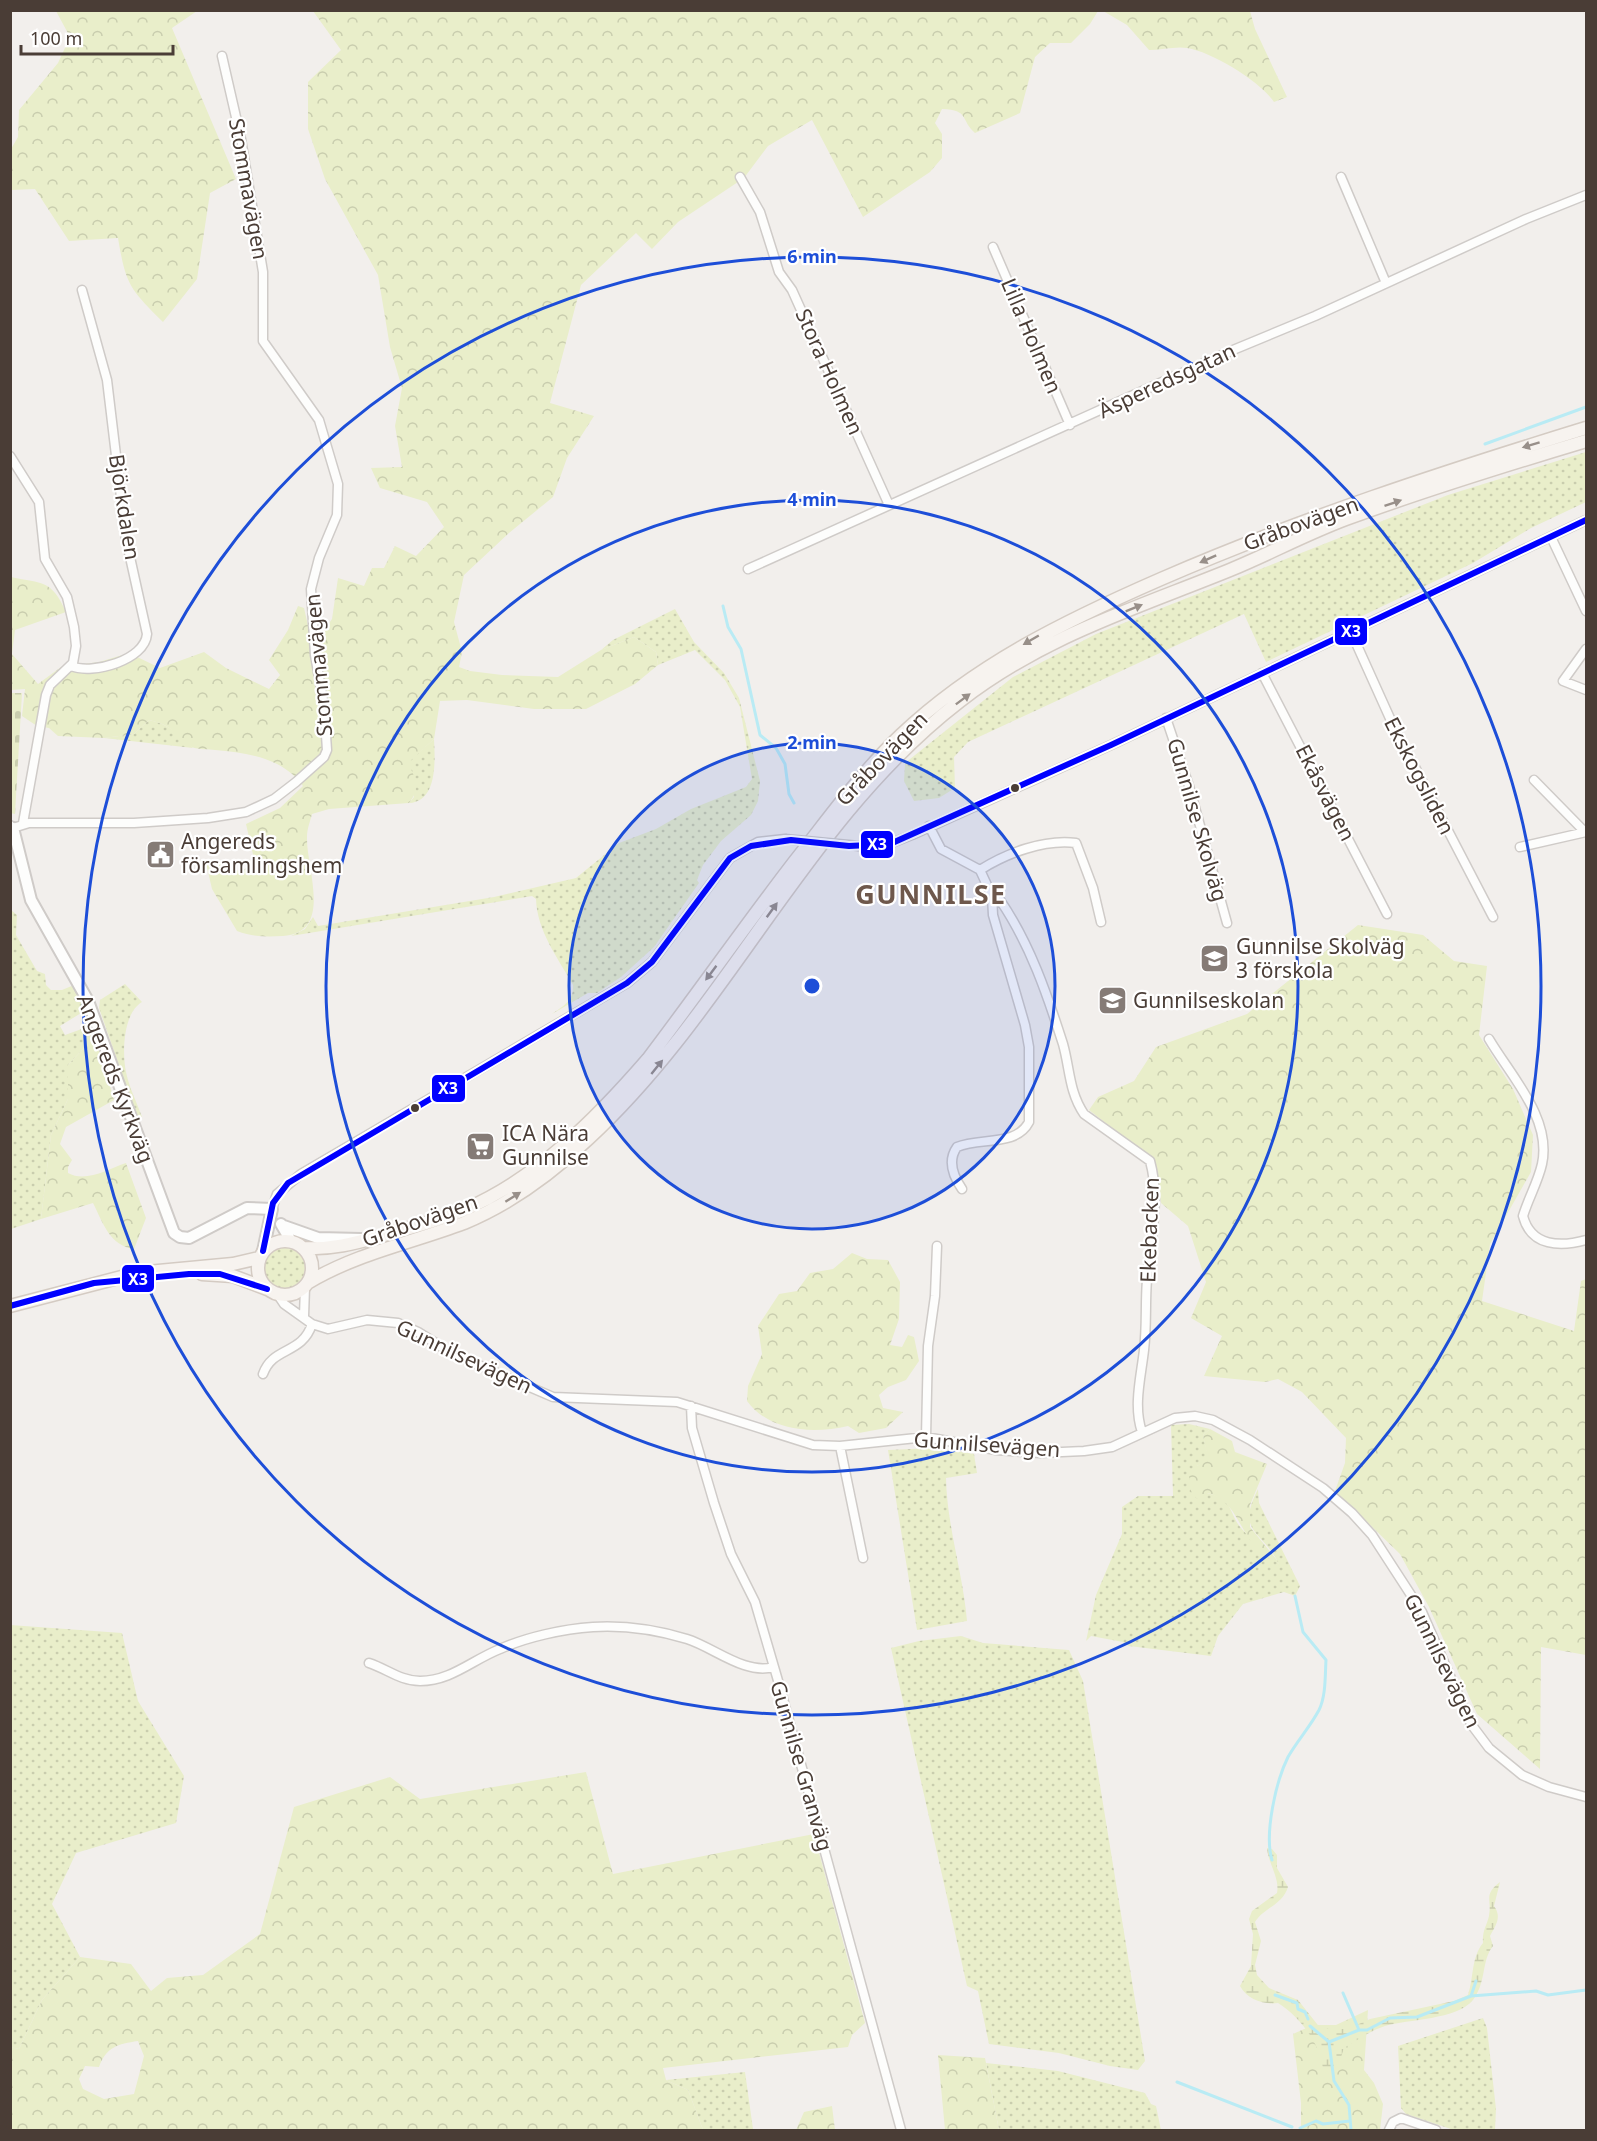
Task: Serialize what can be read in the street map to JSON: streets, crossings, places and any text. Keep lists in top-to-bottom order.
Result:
{
  "streets": {
    "main road": ["Gråbovägen"],
    "street": [
      "Stommavägen",
      "Lilla Holmen",
      "Stora Holmen",
      "Äsperedsgatan",
      "Björkdalen",
      "Ekskogsliden",
      "Ekåsvägen",
      "Gunnilse Skolväg",
      "Angereds Kyrkväg",
      "Ekebacken",
      "Gunnilsevägen",
      "Gunnilse Granväg"
    ]
  },
  "crossings": [
    ["Stommavägen", "Angereds Kyrkväg"],
    ["Lilla Holmen", "Äsperedsgatan"],
    ["Stora Holmen", "Äsperedsgatan"],
    ["Ekebacken", "Gunnilsevägen"],
    ["Gunnilsevägen", "Gunnilse Granväg"]
  ],
  "districts": ["GUNNILSE"],
  "places": {
    "public building": ["Angereds församlingshem"],
    "school or university": ["Gunnilse Skolväg 3 förskola", "Gunnilseskolan"],
    "supermarket": ["ICA Nära Gunnilse"]
  },
  "lines": ["transit line X3"],
  "scale_bar": "100 m",
  "rings": ["6 min", "4 min", "2 min"]
}
